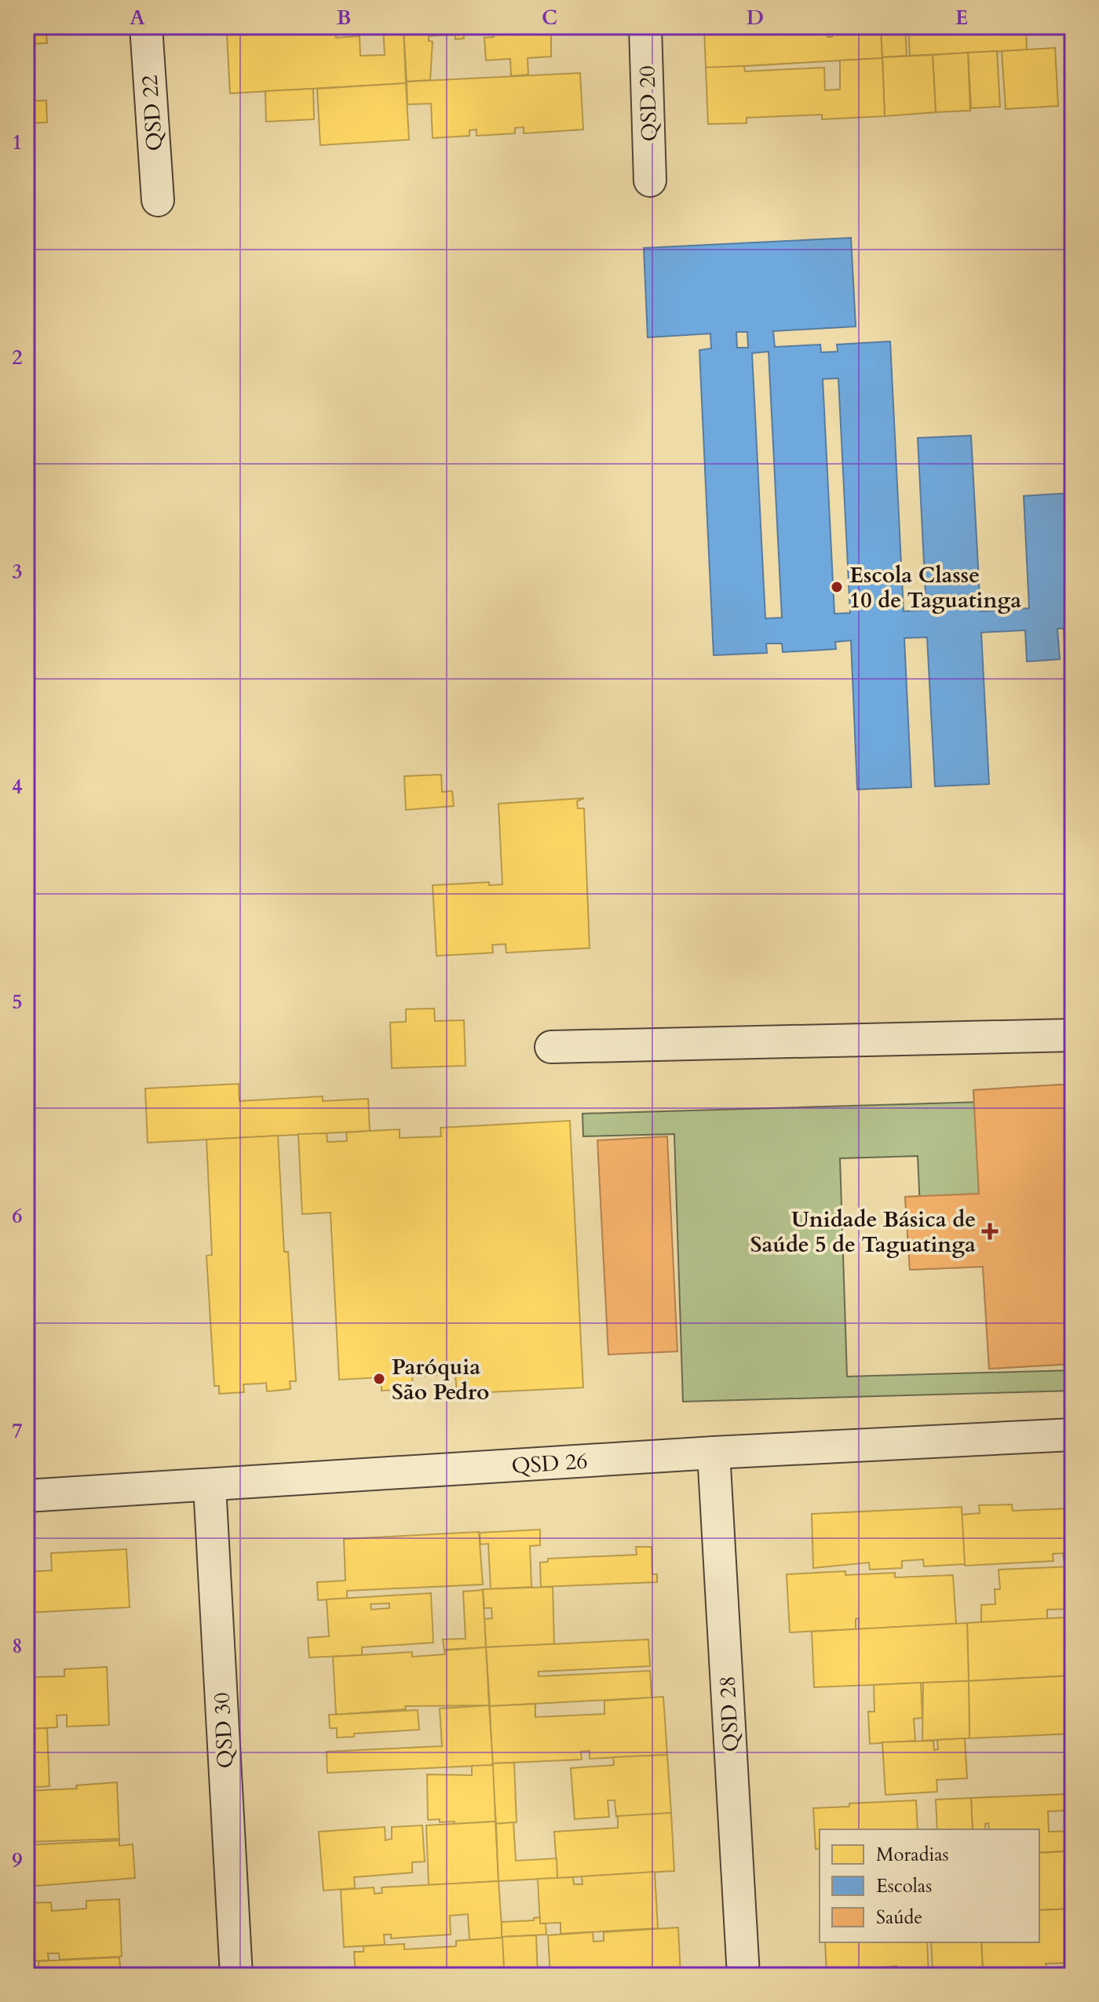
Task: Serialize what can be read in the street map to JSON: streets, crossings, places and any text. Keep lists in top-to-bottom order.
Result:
{
  "streets": {
    "street": [
      "QSD 20",
      "QSD 22",
      "QSD 26",
      "QSD 28",
      "QSD 30"
    ]
  },
  "crossings": [
    ["QSD 26", "QSD 28"],
    ["QSD 26", "QSD 30"]
  ],
  "places": {
    "other": ["Escola Classe 10 de Taguatinga", "Paróquia São Pedro"],
    "health": ["Unidade Básica de Saúde 5 de Taguatinga"]
  },
  "legend": ["Moradias", "Escolas", "Saúde"],
  "grid": {
    "columns": [
      "A",
      "B",
      "C",
      "D",
      "E"
    ],
    "rows": [
      "1",
      "2",
      "3",
      "4",
      "5",
      "6",
      "7",
      "8",
      "9"
    ]
  }
}
